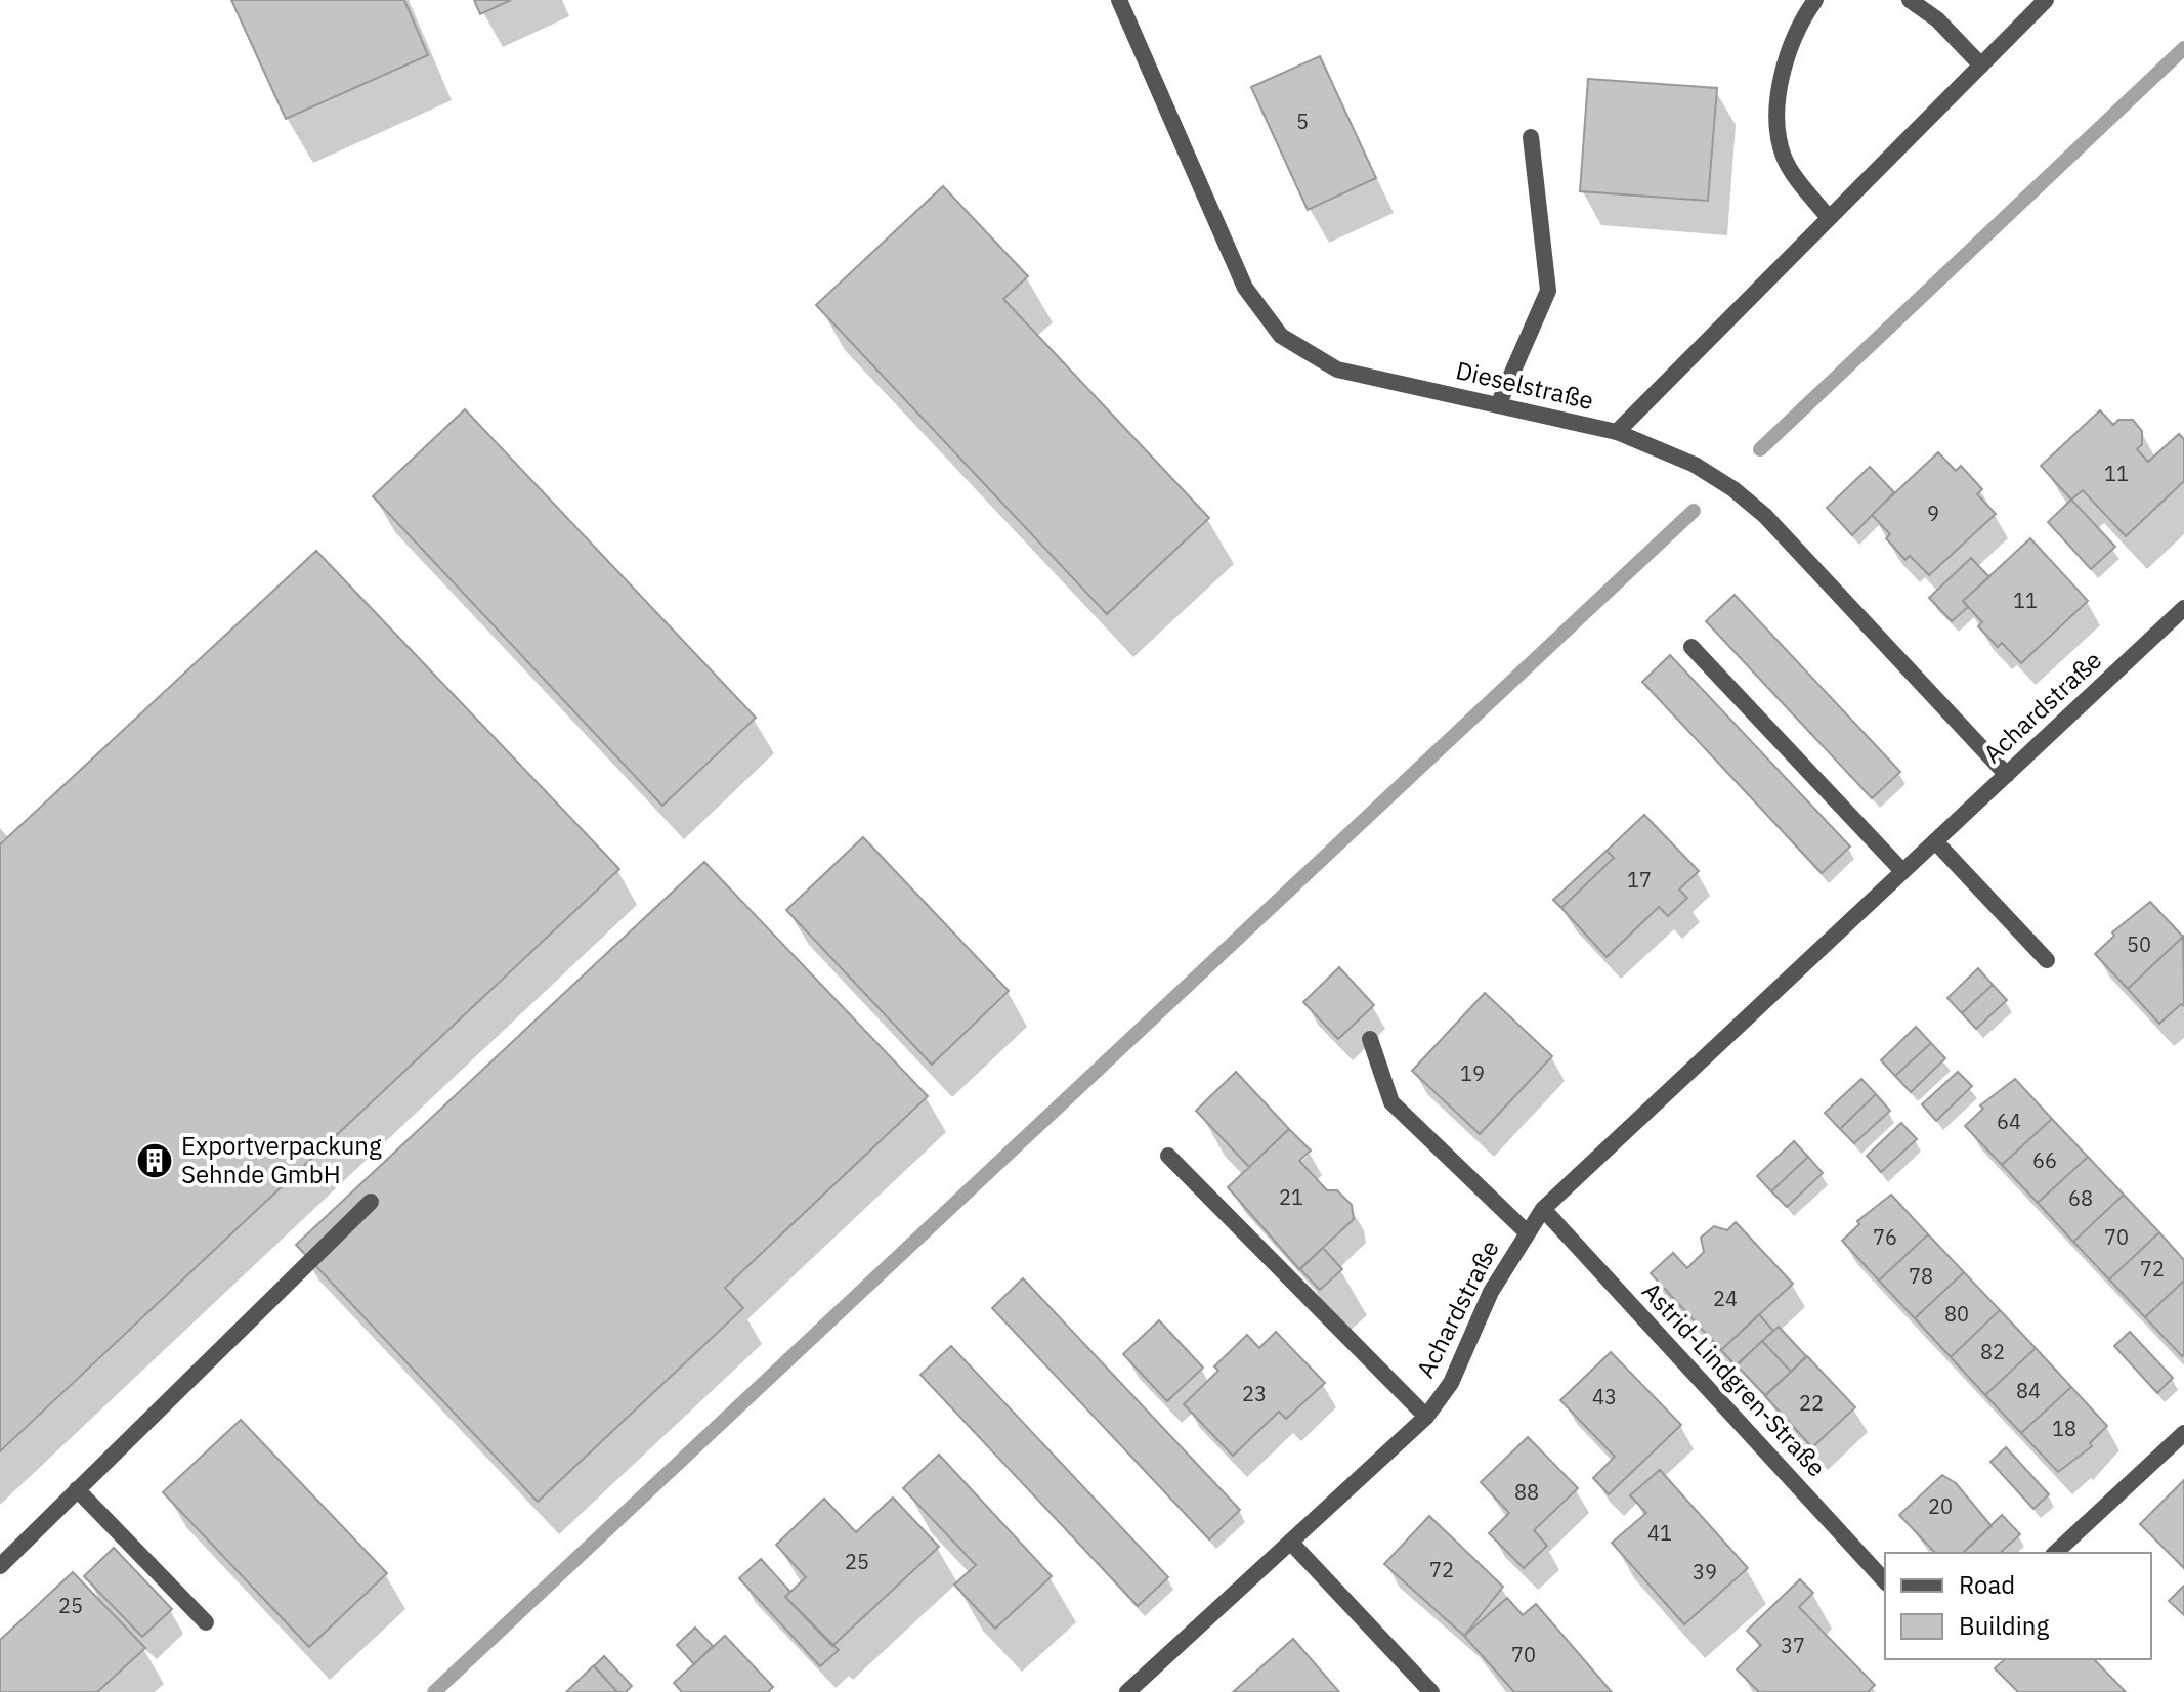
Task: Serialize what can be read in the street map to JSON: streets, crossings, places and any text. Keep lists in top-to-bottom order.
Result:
{
  "streets": {
    "street": ["Dieselstraße", "Achardstraße", "Astrid-Lindgren-Straße"]
  },
  "crossings": [
    ["Dieselstraße", "Achardstraße"],
    ["Achardstraße", "Astrid-Lindgren-Straße"]
  ],
  "places": {
    "building": ["Exportverpackung Sehnde GmbH"]
  },
  "house_numbers": [
    "5",
    "11",
    "9",
    "11",
    "17",
    "50",
    "19",
    "64",
    "66",
    "21",
    "68",
    "76",
    "70",
    "72",
    "78",
    "24",
    "80",
    "82",
    "84",
    "23",
    "43",
    "22",
    "18",
    "88",
    "20",
    "41",
    "25",
    "72",
    "39",
    "25",
    "37",
    "70"
  ],
  "legend": ["Road", "Building"]
}
